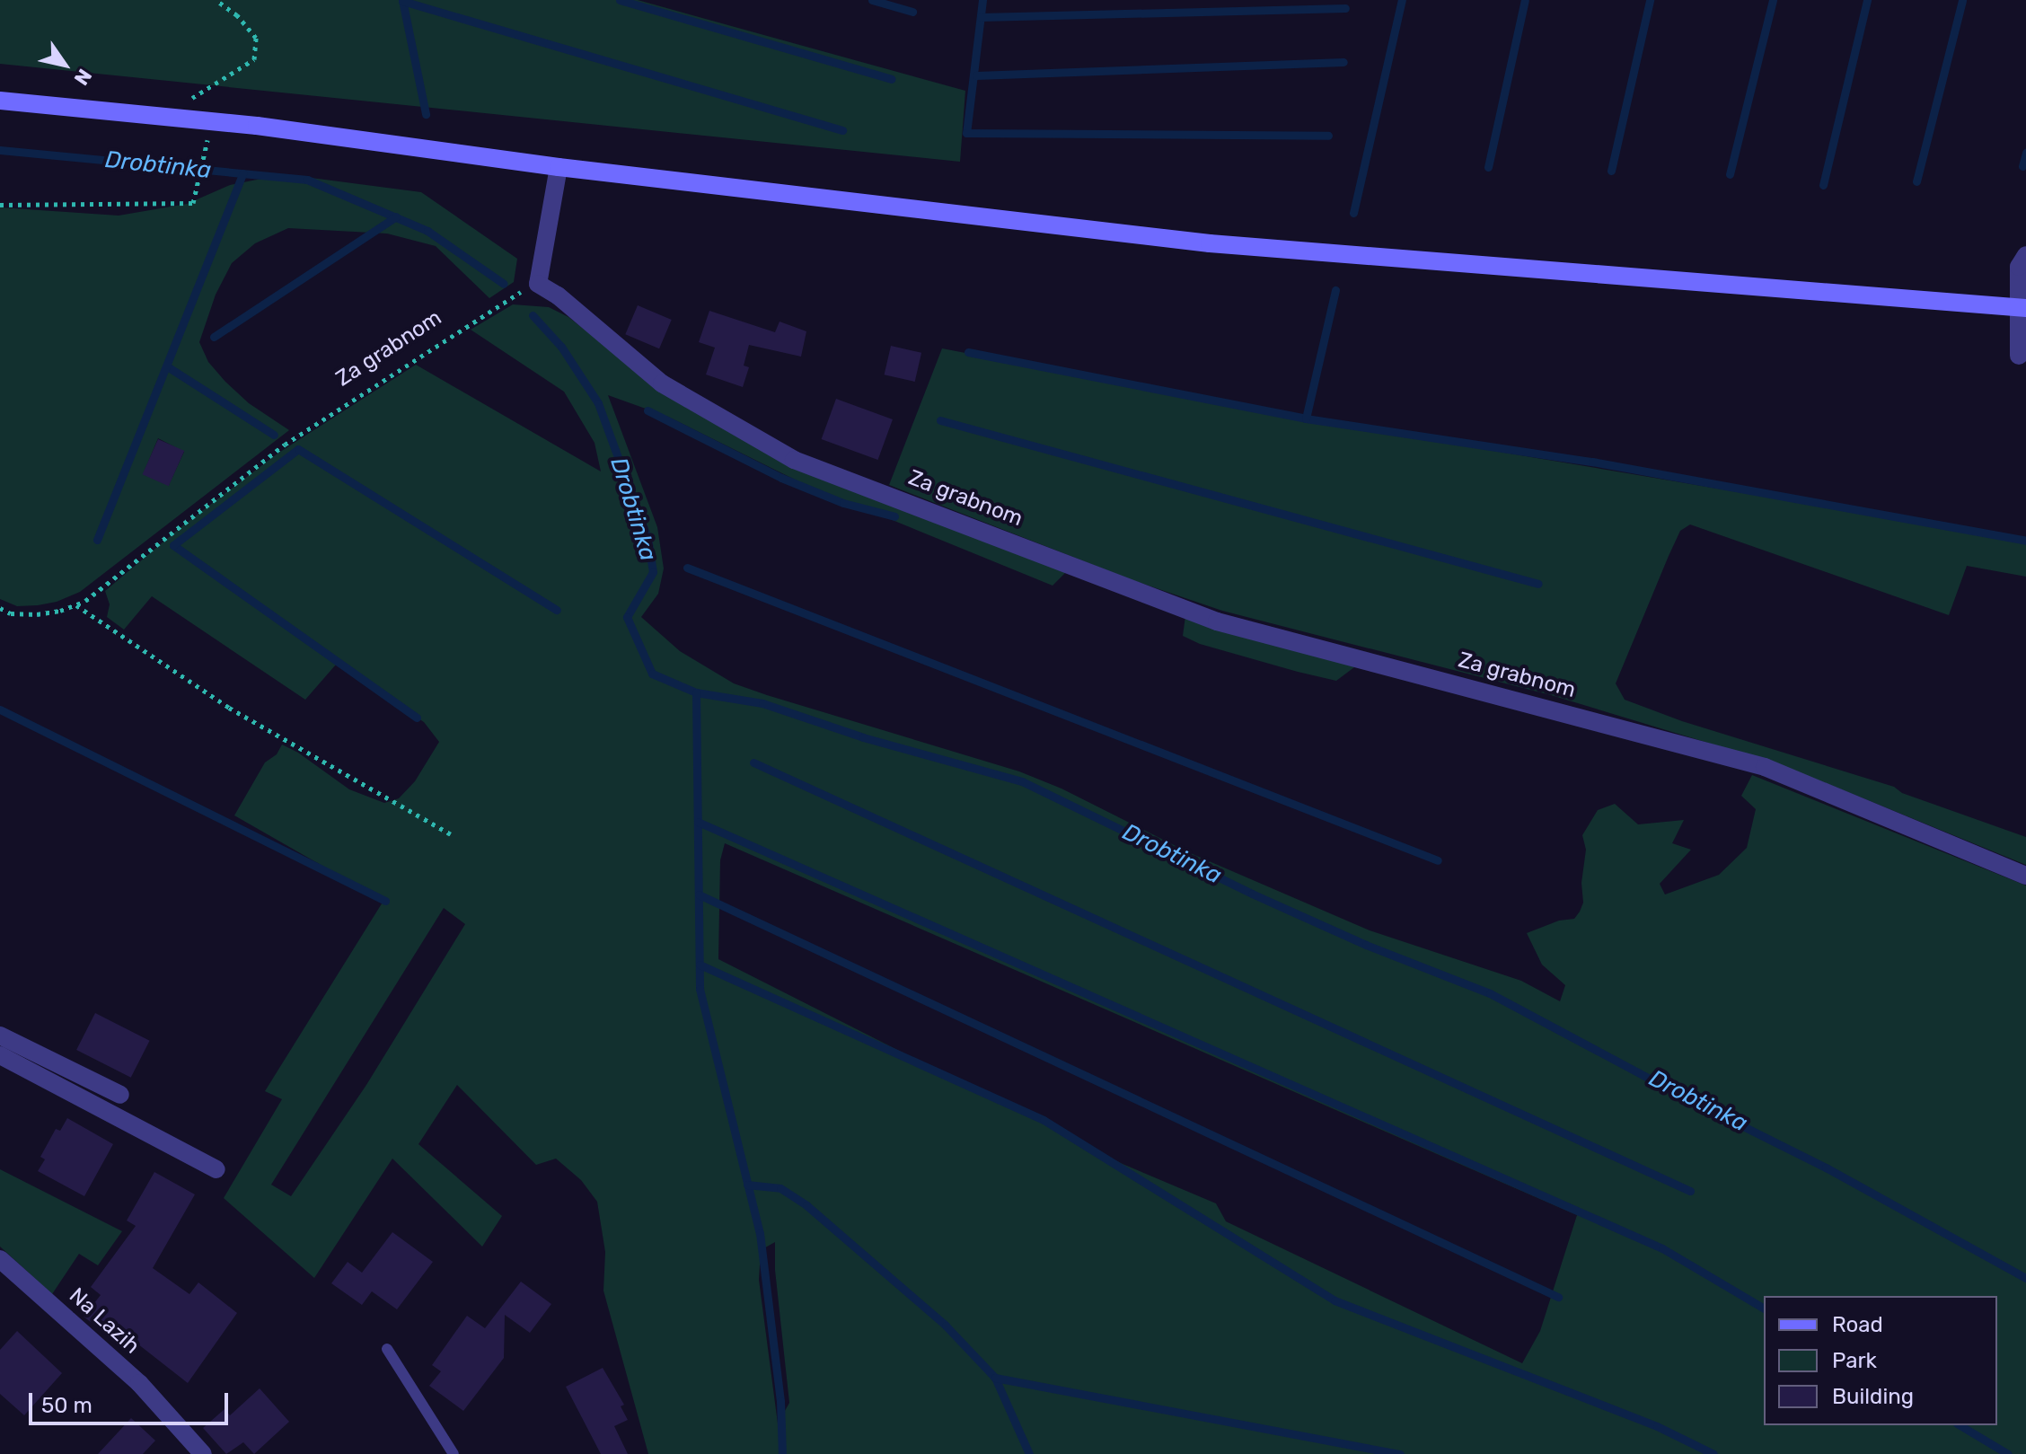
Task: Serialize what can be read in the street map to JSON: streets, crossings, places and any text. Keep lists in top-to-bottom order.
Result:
{
  "streets": {
    "street": ["Za grabnom", "Na Lazih"]
  },
  "water": ["Drobtinka"],
  "legend": ["Road", "Park", "Building"],
  "scale_bar": "50 m",
  "north": "bottom right"
}
